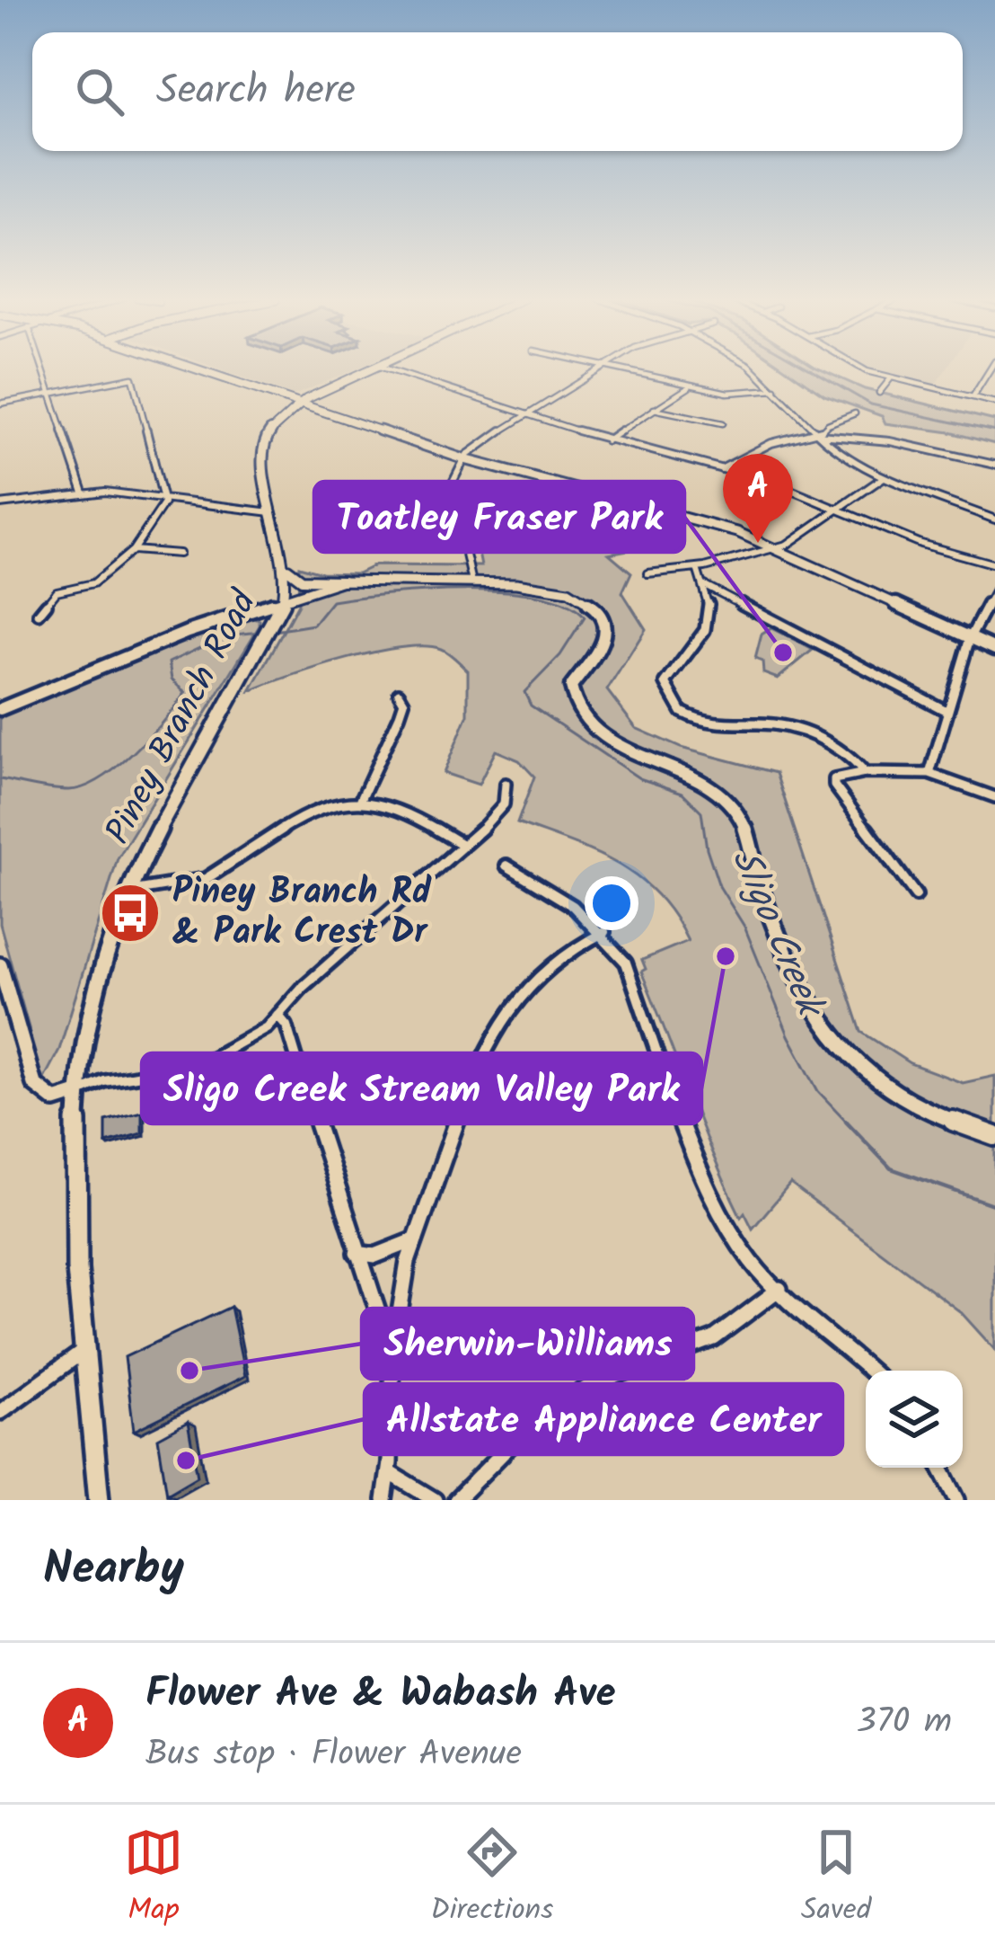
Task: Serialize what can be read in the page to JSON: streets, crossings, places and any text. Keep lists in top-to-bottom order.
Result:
{
  "streets": {
    "main road": ["Piney Branch Road"]
  },
  "water": ["Sligo Creek"],
  "places": {
    "other": [
      "Toatley Fraser Park",
      "Sligo Creek Stream Valley Park",
      "Sherwin-Williams",
      "Allstate Appliance Center"
    ],
    "bus stop": ["Piney Branch Rd & Park Crest Dr"]
  },
  "page": {
    "search": "Search here",
    "pins": "A",
    "heading": "Nearby",
    "list": [
      {
        "mark": "A",
        "name": "Flower Ave & Wabash Ave",
        "note": "Bus stop · Flower Avenue",
        "value": "370 m"
      }
    ],
    "nav": ["Map", "Directions", "Saved"]
  }
}
